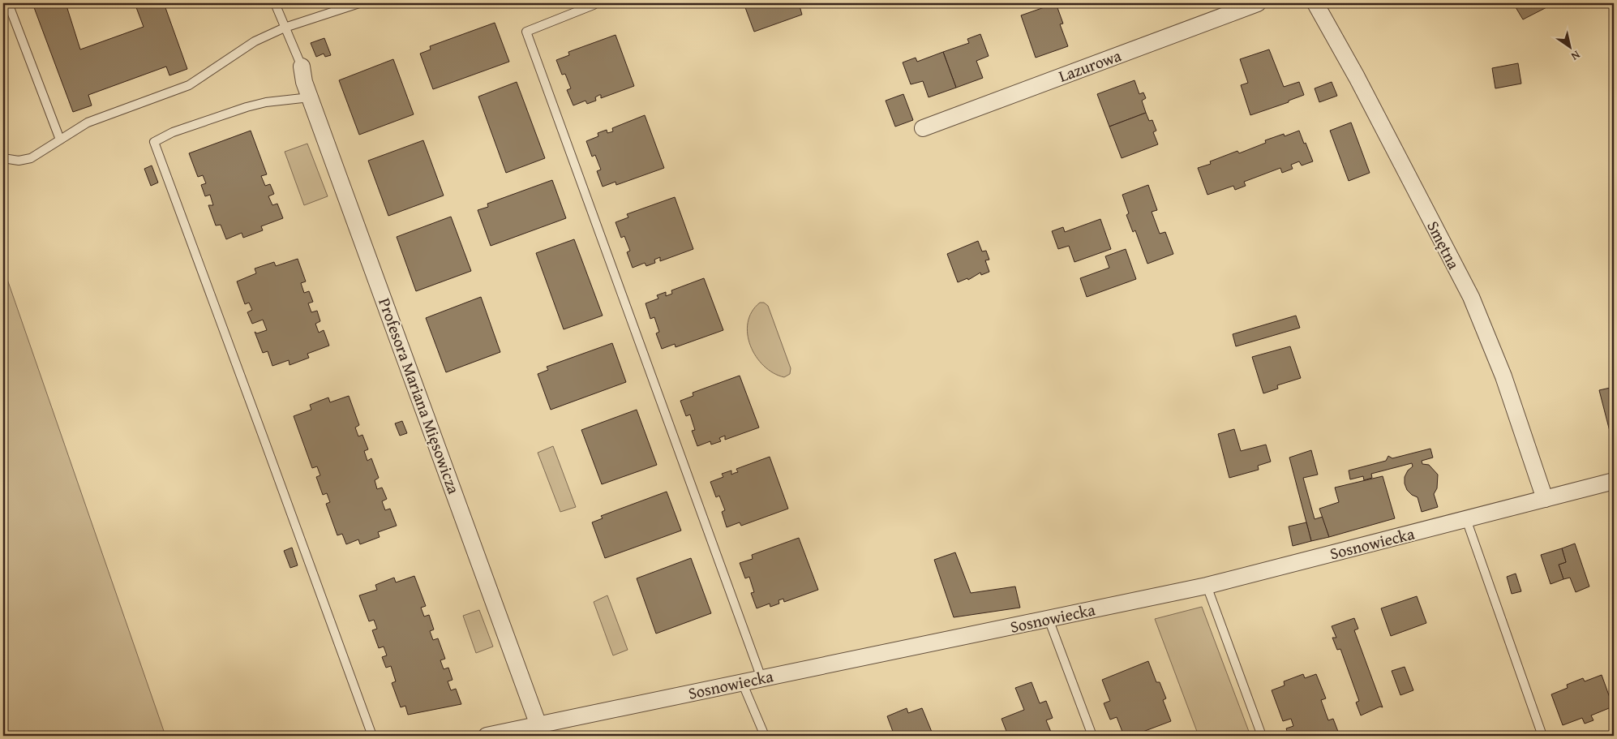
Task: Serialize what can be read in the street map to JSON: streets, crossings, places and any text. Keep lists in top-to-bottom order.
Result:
{
  "streets": {
    "street": [
      "Lazurowa",
      "Smętna",
      "Profesora Mariana Mięsowicza",
      "Sosnowiecka"
    ]
  },
  "crossings": [
    ["Smętna", "Sosnowiecka"],
    ["Profesora Mariana Mięsowicza", "Sosnowiecka"]
  ],
  "north": "bottom right"
}
